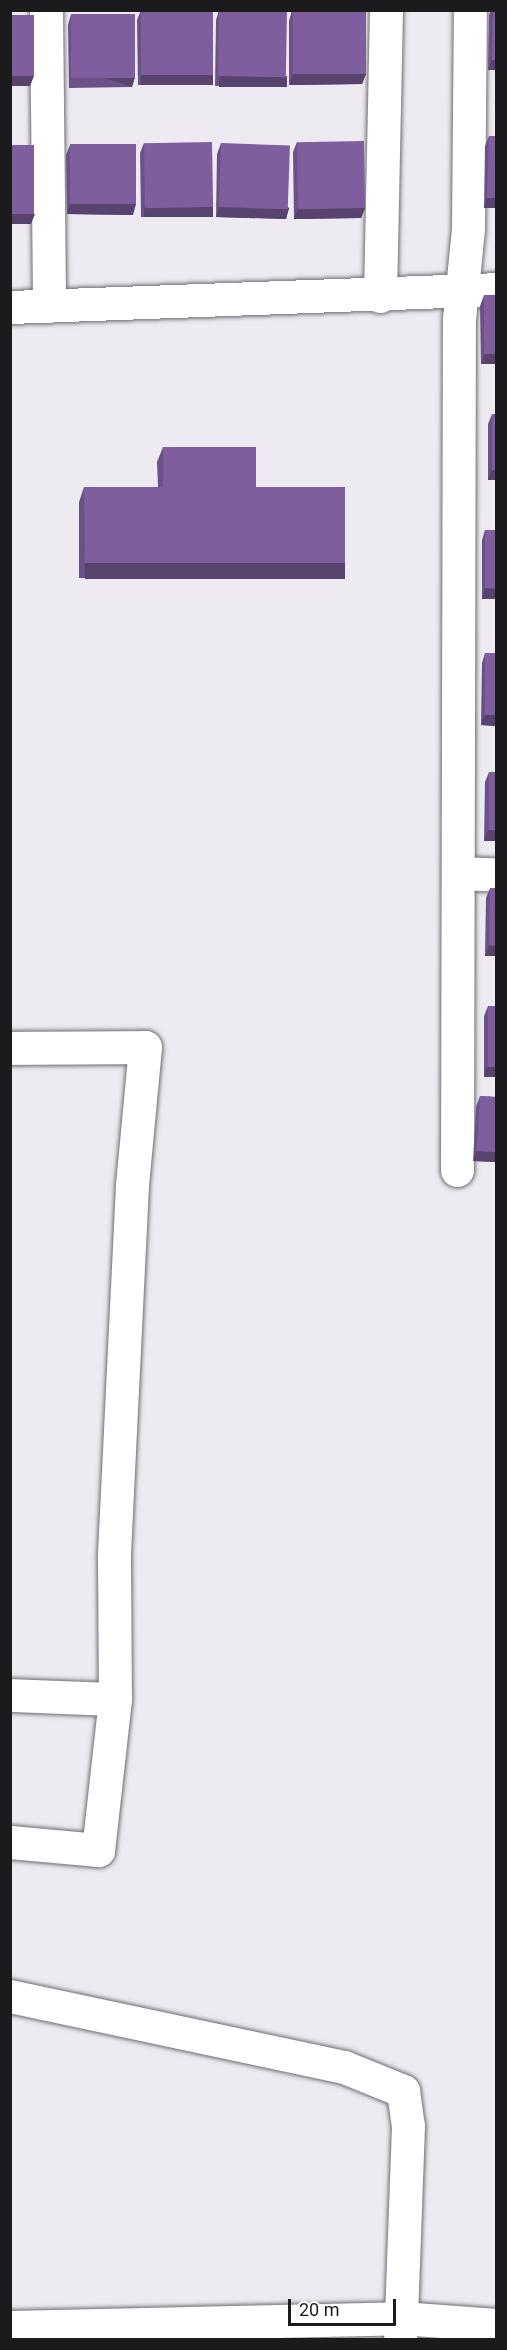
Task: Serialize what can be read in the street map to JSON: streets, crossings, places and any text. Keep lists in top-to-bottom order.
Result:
{
  "scale_bar": "20 m"
}
